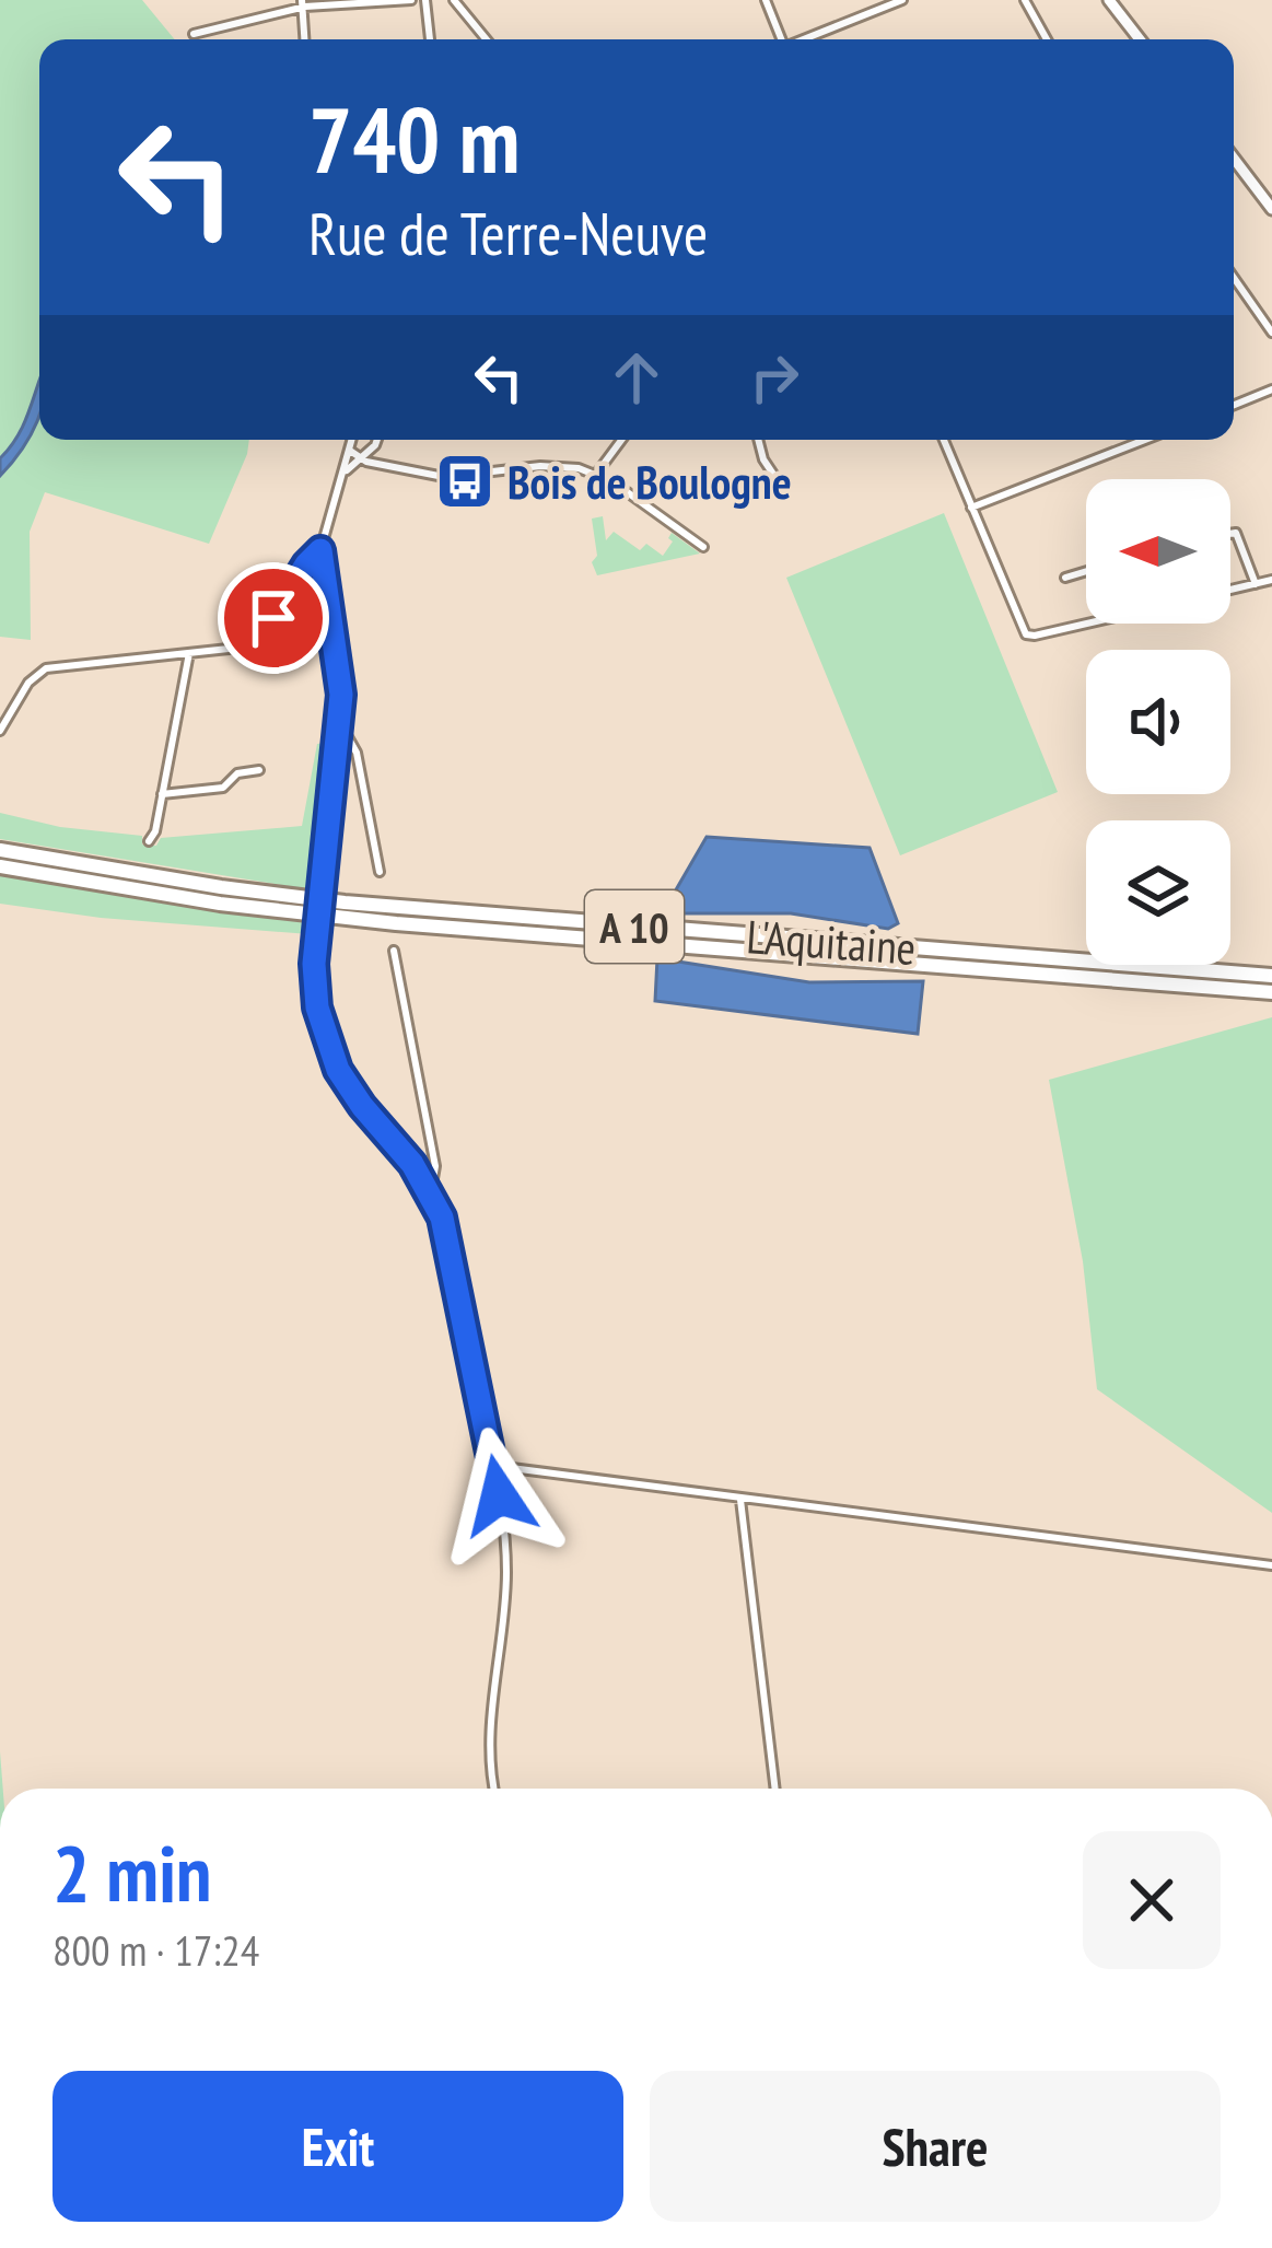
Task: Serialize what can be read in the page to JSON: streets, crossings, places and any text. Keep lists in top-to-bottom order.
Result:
{
  "streets": {
    "highway": ["A 10", "L'Aquitaine"]
  },
  "places": {
    "bus stop": ["Bois de Boulogne"]
  },
  "north": "left",
  "page": {
    "turn": ["740 m", "Rue de Terre-Neuve"],
    "heading": ["2 min", "800 m · 17:24"],
    "buttons": ["Exit", "Share"]
  }
}
